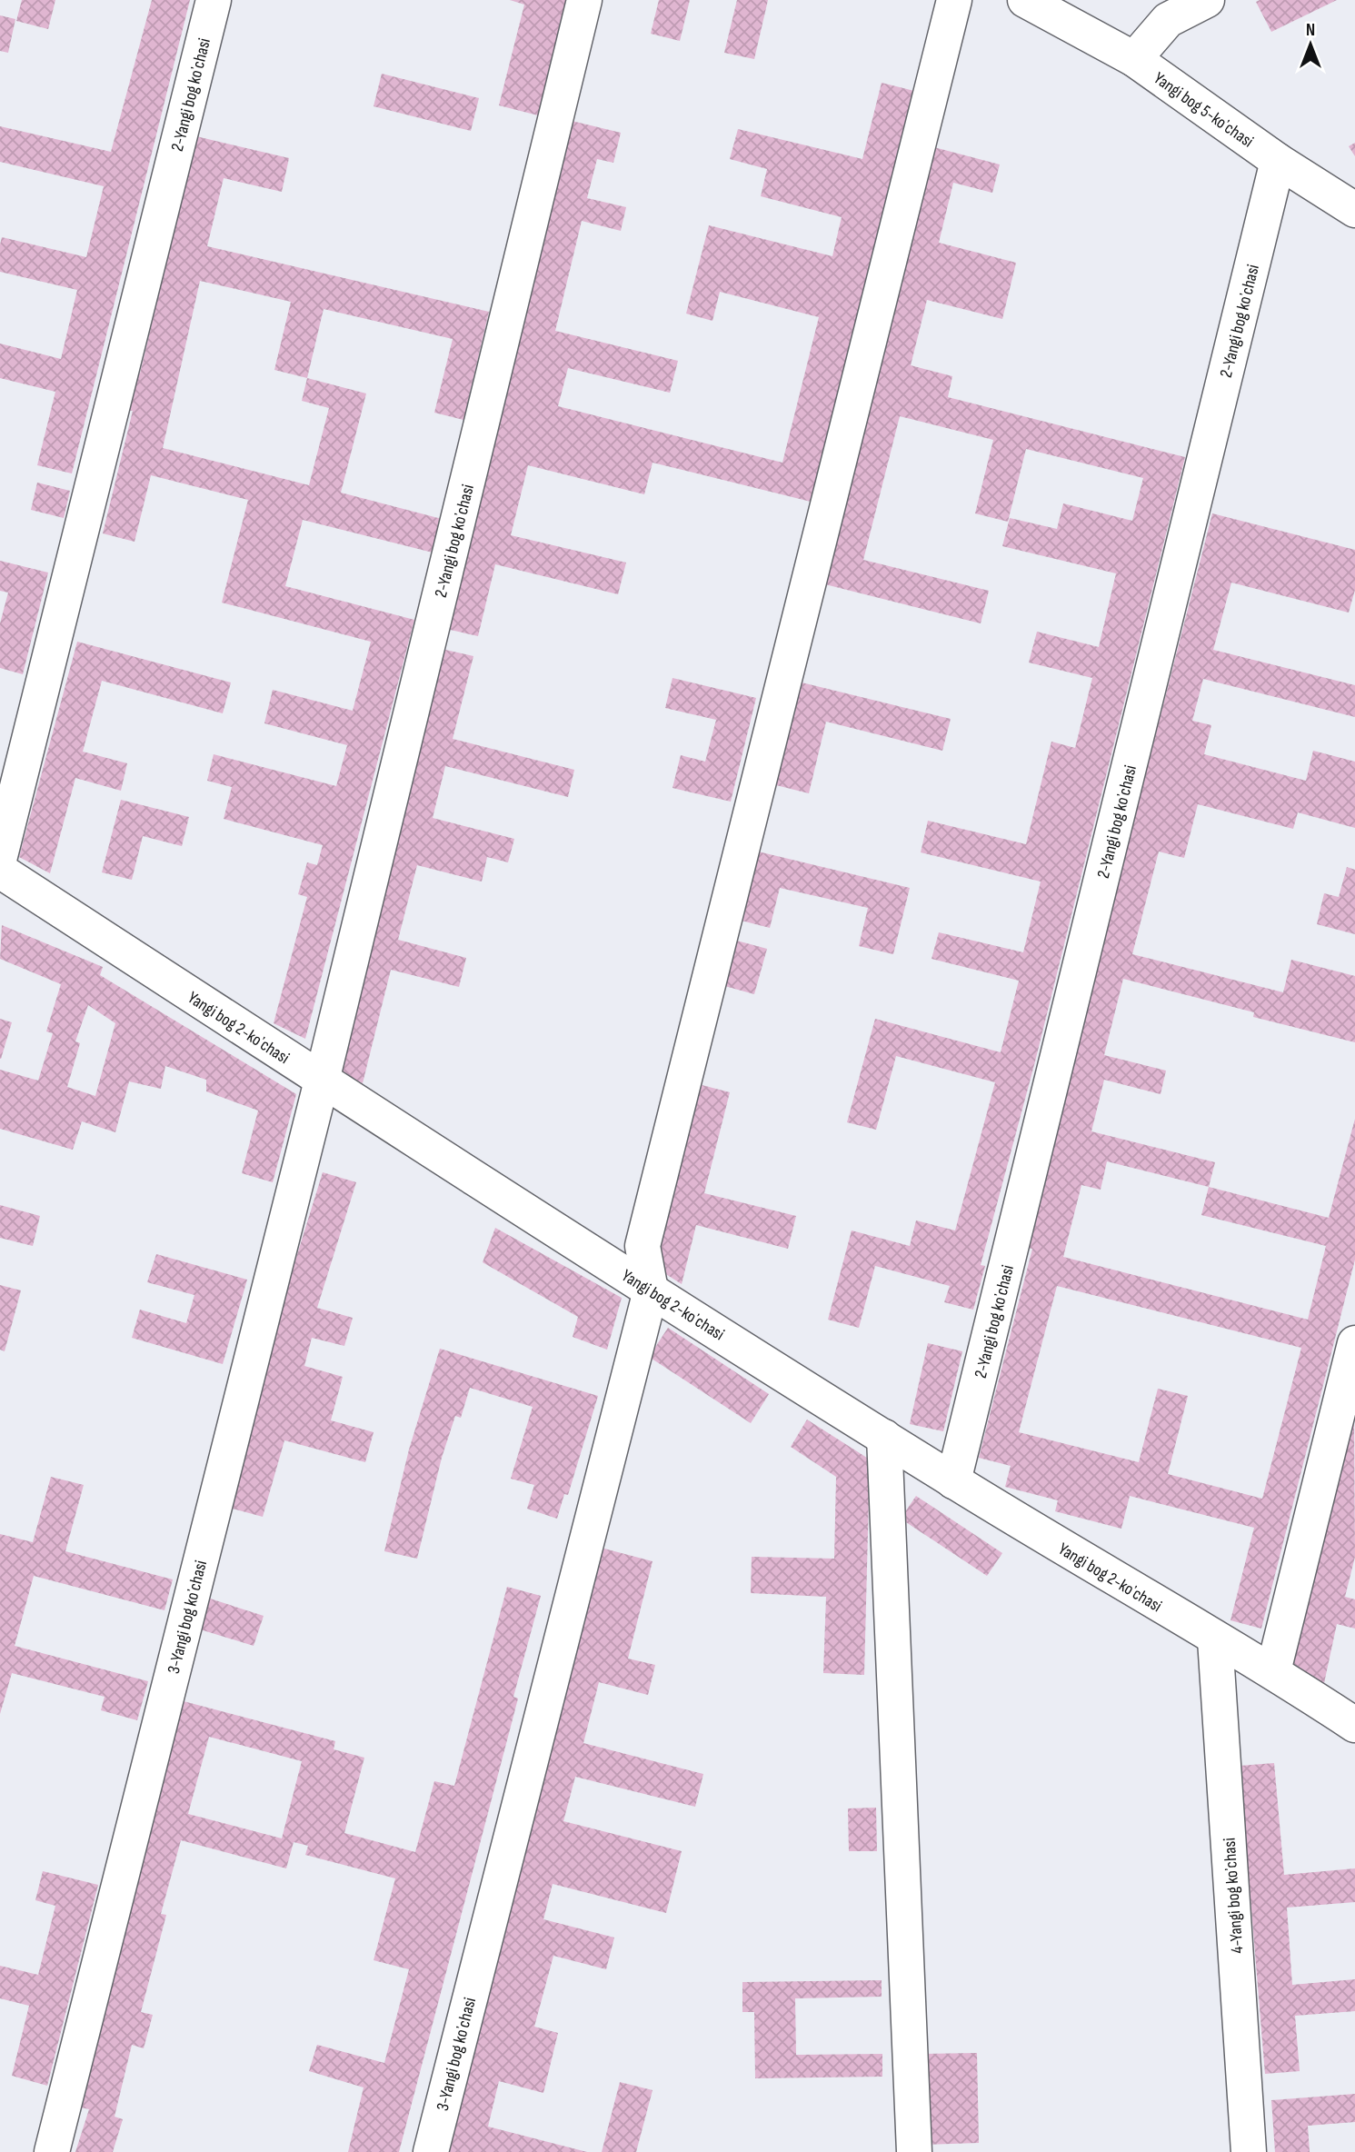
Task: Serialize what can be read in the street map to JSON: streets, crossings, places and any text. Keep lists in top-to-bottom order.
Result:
{
  "streets": {
    "street": [
      "2-Yangi bog koʼchasi",
      "Yangi bog 5-koʼchasi",
      "Yangi bog 2-koʼchasi",
      "3-Yangi bog koʼchasi",
      "4-Yangi bog koʼchasi"
    ]
  },
  "crossings": [
    ["2-Yangi bog koʼchasi", "Yangi bog 5-koʼchasi"],
    ["2-Yangi bog koʼchasi", "Yangi bog 2-koʼchasi"],
    ["2-Yangi bog koʼchasi", "3-Yangi bog koʼchasi"],
    ["Yangi bog 2-koʼchasi", "3-Yangi bog koʼchasi"],
    ["Yangi bog 2-koʼchasi", "4-Yangi bog koʼchasi"]
  ],
  "north": "top"
}
